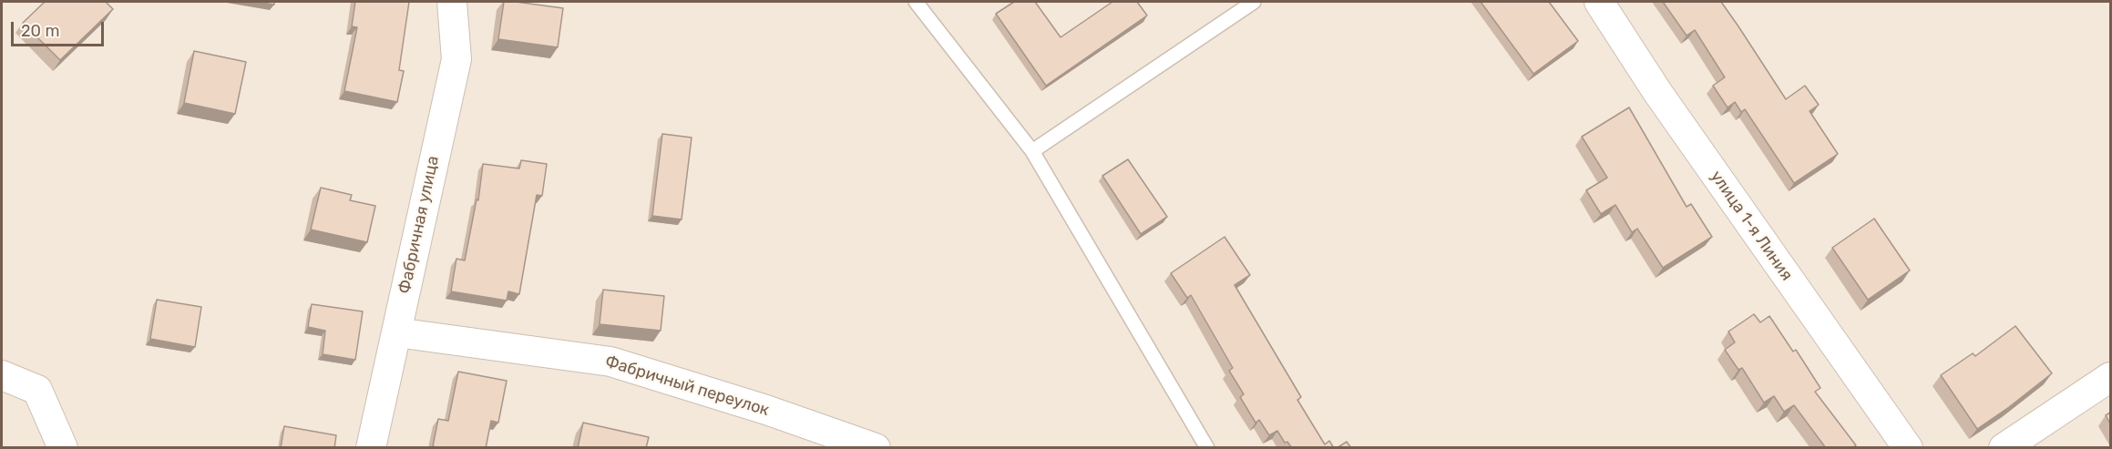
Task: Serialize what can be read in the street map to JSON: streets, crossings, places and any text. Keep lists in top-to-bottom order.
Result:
{
  "streets": {
    "street": ["Фабричная улица", "улица 1-я Линия", "Фабричный переулок"]
  },
  "crossings": [
    ["Фабричная улица", "Фабричный переулок"]
  ],
  "scale_bar": "20 m"
}
